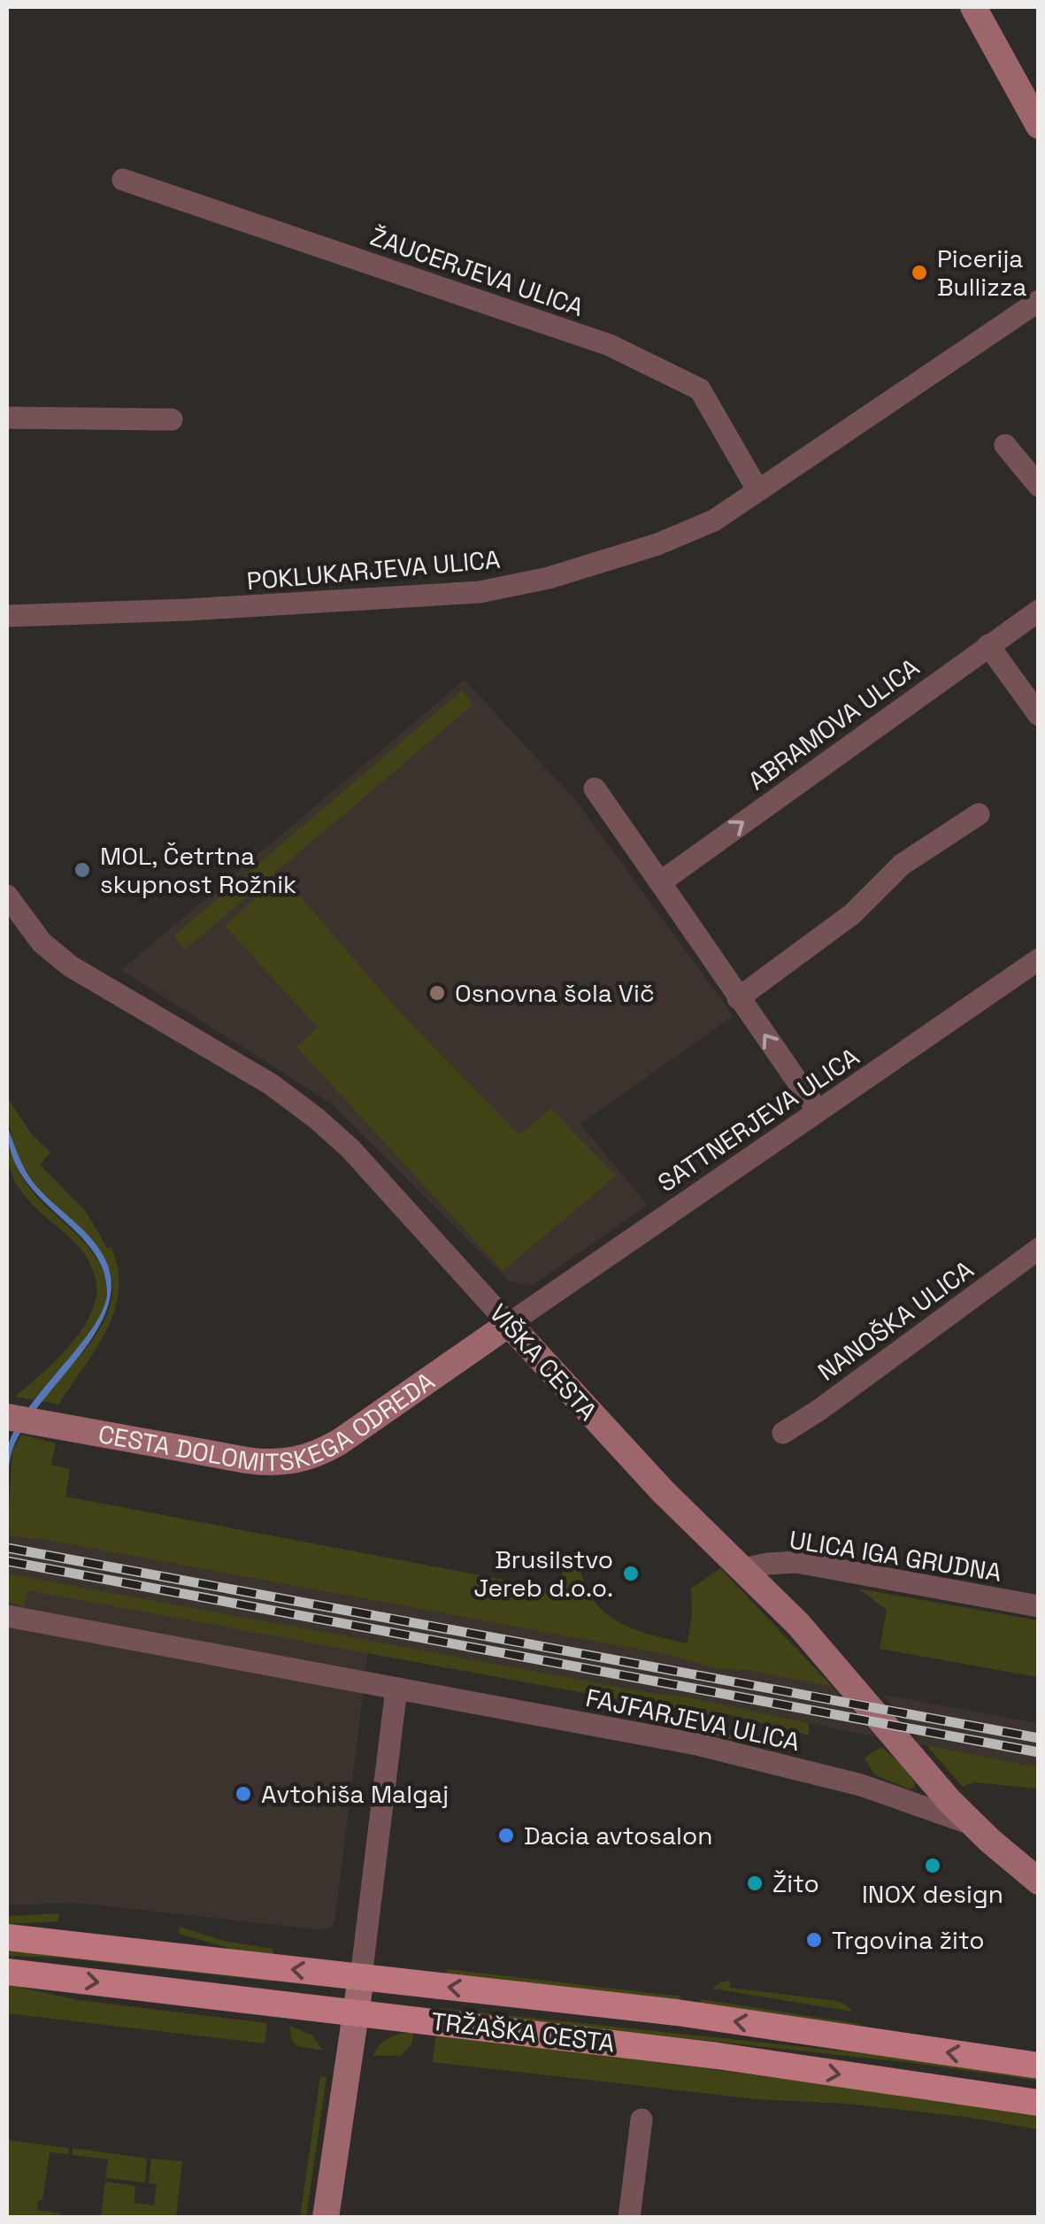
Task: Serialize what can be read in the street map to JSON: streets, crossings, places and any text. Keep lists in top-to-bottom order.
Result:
{
  "streets": {
    "main road": ["TRŽAŠKA CESTA"],
    "street": [
      "ŽAUCERJEVA ULICA",
      "POKLUKARJEVA ULICA",
      "ABRAMOVA ULICA",
      "SATTNERJEVA ULICA",
      "NANOŠKA ULICA",
      "VIŠKA CESTA",
      "CESTA DOLOMITSKEGA ODREDA",
      "ULICA IGA GRUDNA",
      "FAJFARJEVA ULICA"
    ]
  },
  "crossings": [
    ["ŽAUCERJEVA ULICA", "POKLUKARJEVA ULICA"],
    ["SATTNERJEVA ULICA", "VIŠKA CESTA"],
    ["SATTNERJEVA ULICA", "CESTA DOLOMITSKEGA ODREDA"],
    ["VIŠKA CESTA", "CESTA DOLOMITSKEGA ODREDA"],
    ["VIŠKA CESTA", "ULICA IGA GRUDNA"],
    ["VIŠKA CESTA", "FAJFARJEVA ULICA"]
  ],
  "places": [
    "Picerija Bullizza",
    "MOL, Četrtna skupnost Rožnik",
    "Osnovna šola Vič",
    "Brusilstvo Jereb d.o.o.",
    "Avtohiša Malgaj",
    "Dacia avtosalon",
    "INOX design",
    "Žito",
    "Trgovina žito"
  ]
}
